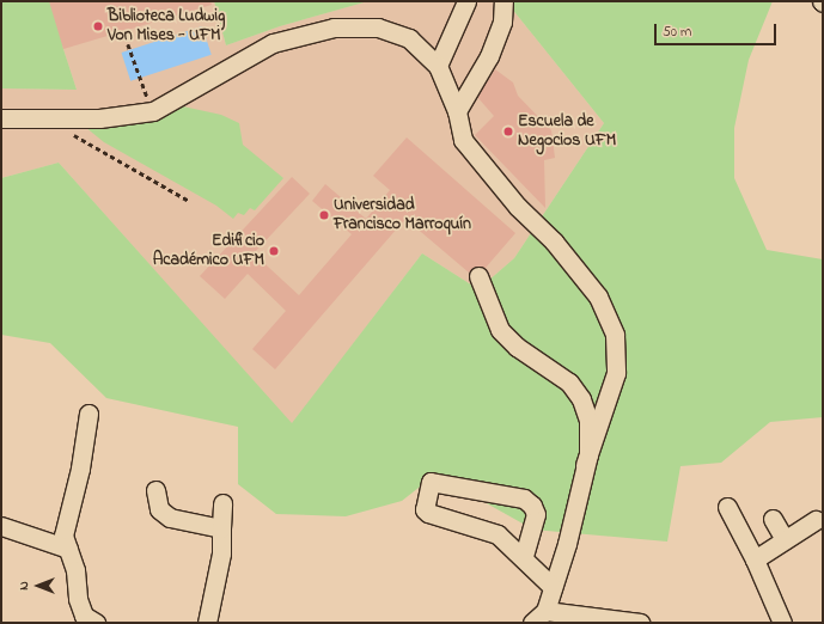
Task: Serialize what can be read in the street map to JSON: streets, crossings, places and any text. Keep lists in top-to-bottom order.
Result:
{
  "places": [
    "Biblioteca Ludwig Von Mises - UFM",
    "Escuela de Negocios UFM",
    "Universidad Francisco Marroquín",
    "Edificio Académico UFM"
  ],
  "scale_bar": "50 m",
  "north": "left"
}
